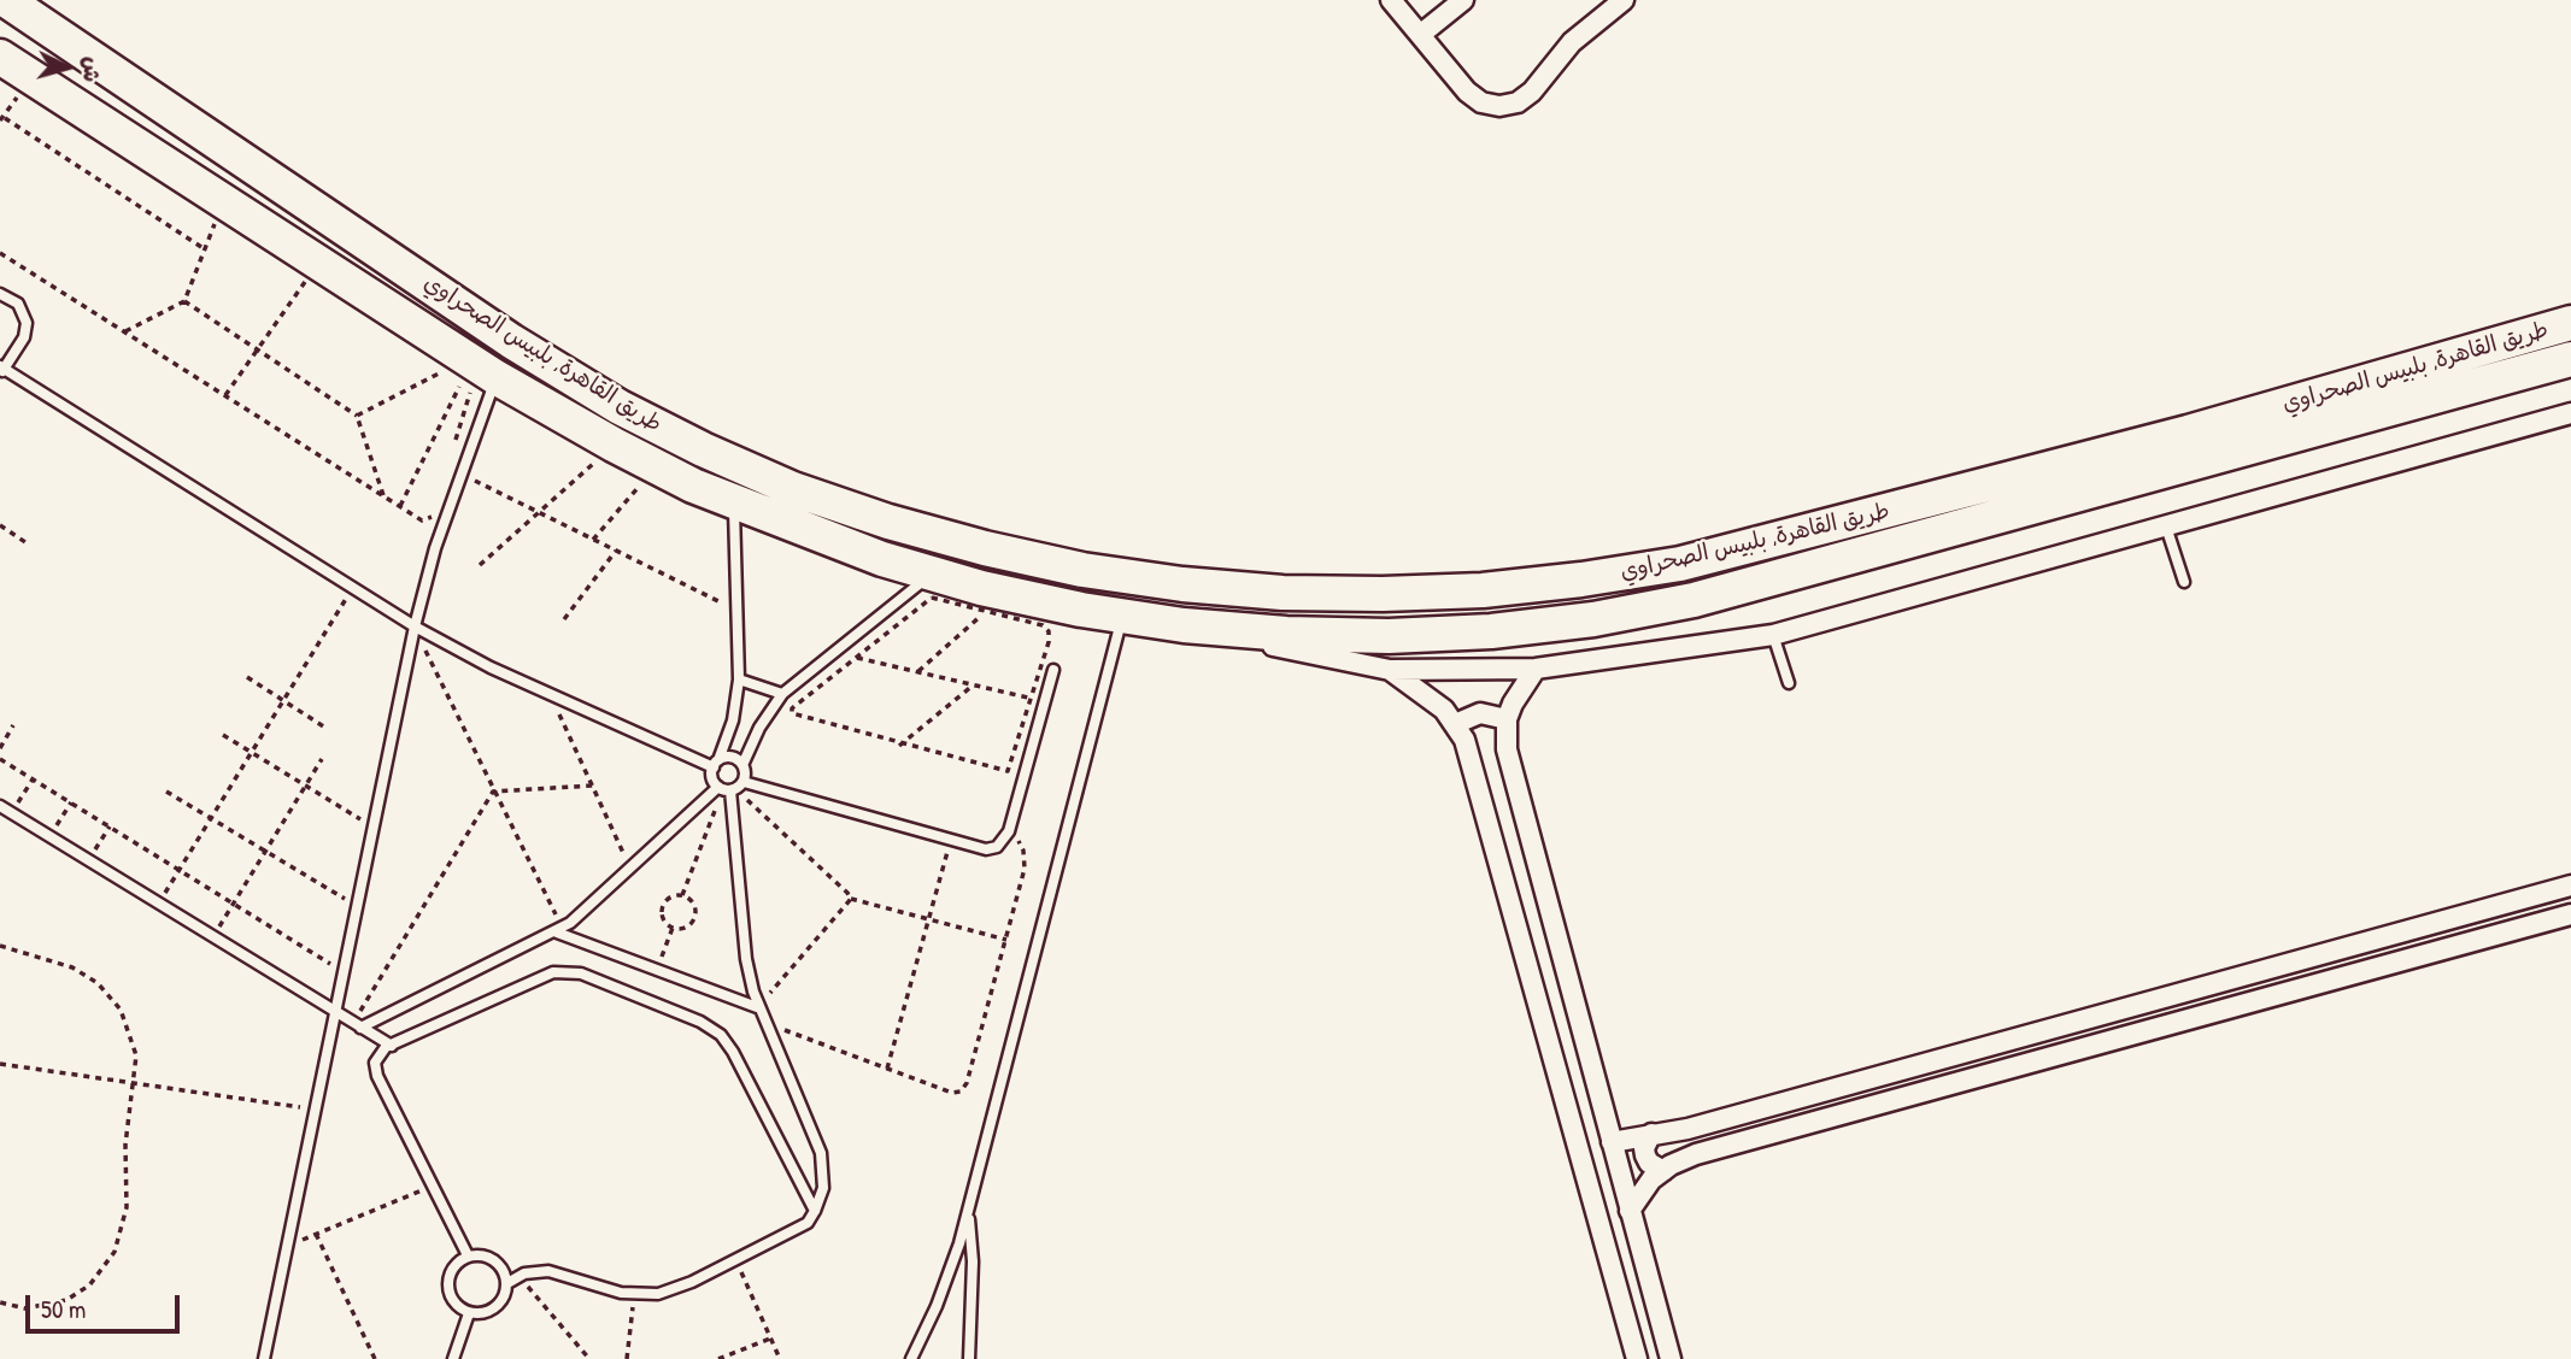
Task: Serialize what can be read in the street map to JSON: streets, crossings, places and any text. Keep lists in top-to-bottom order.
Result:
{
  "streets": {
    "highway": ["طريق القاهرة, بلبيس الصحراوي"]
  },
  "scale_bar": "50 m",
  "north": "right"
}
